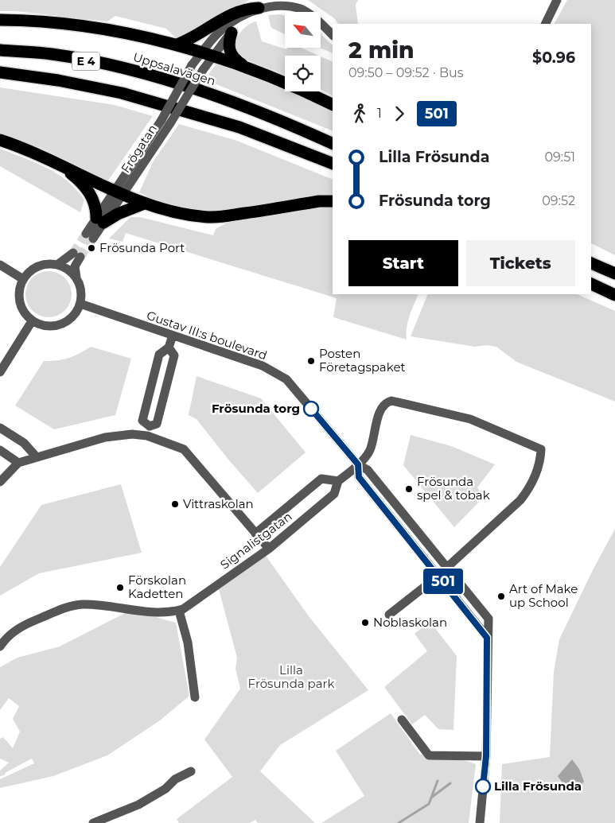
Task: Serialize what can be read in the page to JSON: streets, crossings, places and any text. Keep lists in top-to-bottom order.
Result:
{
  "streets": {
    "highway": ["E 4", "Uppsalavägen"],
    "street": ["Frögatan", "Gustav III:s boulevard", "Signalistgatan"]
  },
  "crossings": [
    ["Gustav III:s boulevard", "Signalistgatan"]
  ],
  "parks": ["Lilla Frösunda park"],
  "places": [
    "Frösunda Port",
    "Posten Företagspaket",
    "Frösunda torg",
    "Frösunda spel & tobak",
    "Vittraskolan",
    "Förskolan Kadetten",
    "Art of Make up School",
    "Noblaskolan",
    "Lilla Frösunda"
  ],
  "lines": ["bus line 501"],
  "north": "top left",
  "page": {
    "on_map": "501",
    "heading": ["2 min", "09:50 – 09:52 · Bus", "$0.96"],
    "legs": ["1", "501"],
    "list": [
      {
        "name": "Lilla Frösunda",
        "value": "09:51"
      },
      {
        "name": "Frösunda torg",
        "value": "09:52"
      }
    ],
    "buttons": ["Start", "Tickets"]
  }
}
